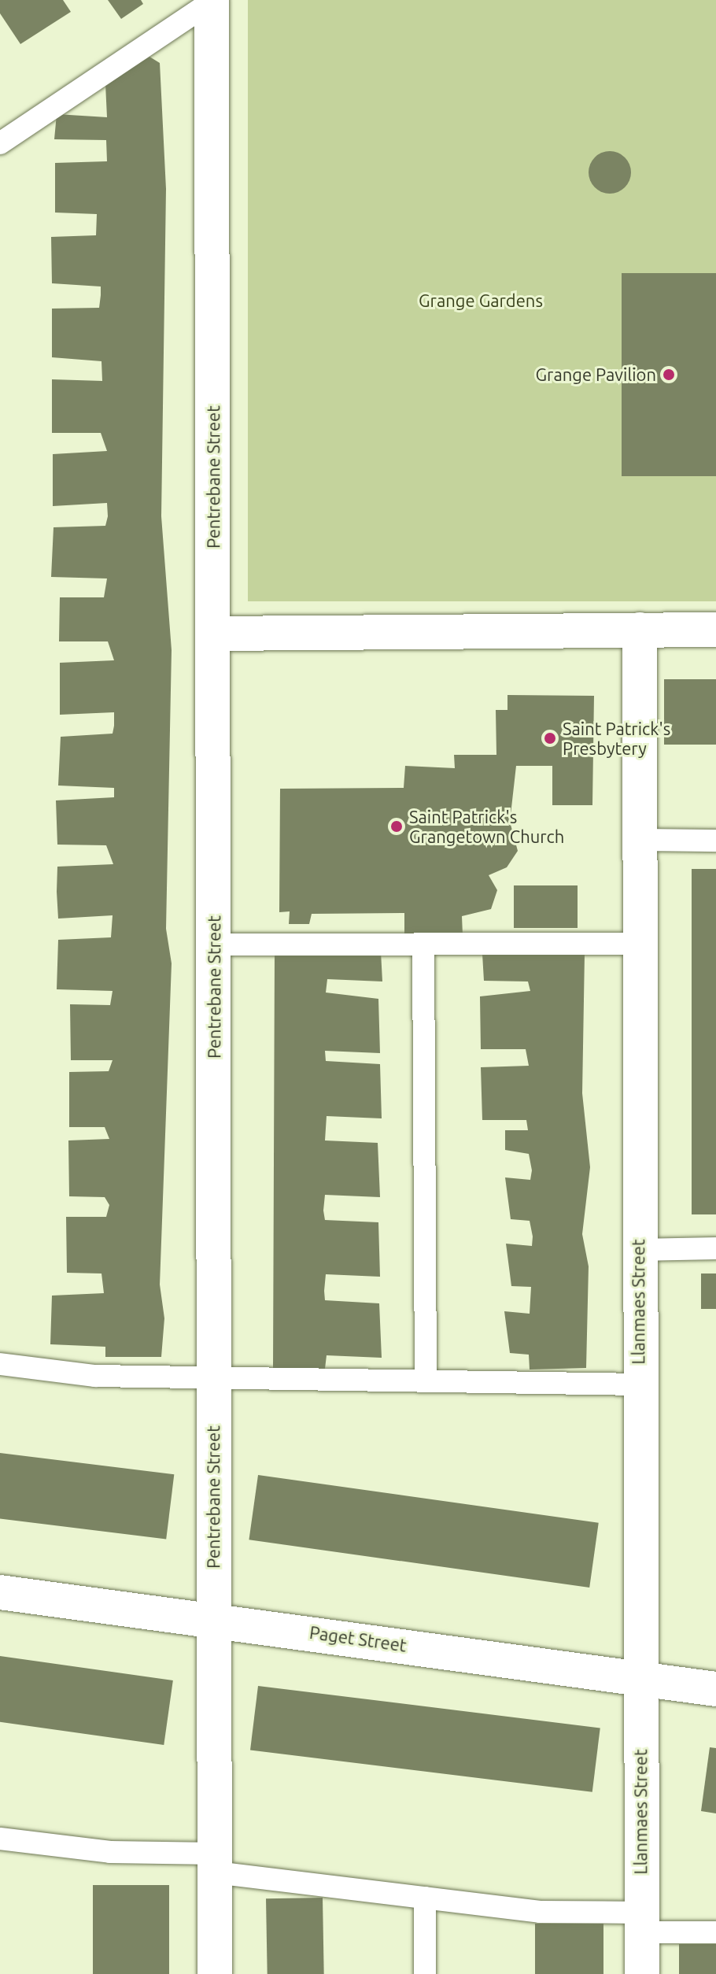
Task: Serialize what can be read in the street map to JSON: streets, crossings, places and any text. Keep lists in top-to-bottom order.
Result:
{
  "streets": {
    "street": ["Pentrebane Street", "Llanmaes Street", "Paget Street"]
  },
  "crossings": [
    ["Pentrebane Street", "Paget Street"],
    ["Llanmaes Street", "Paget Street"]
  ],
  "parks": ["Grange Gardens"],
  "places": ["Grange Pavilion", "Saint Patrick's Presbytery", "Saint Patrick's Grangetown Church"]
}
